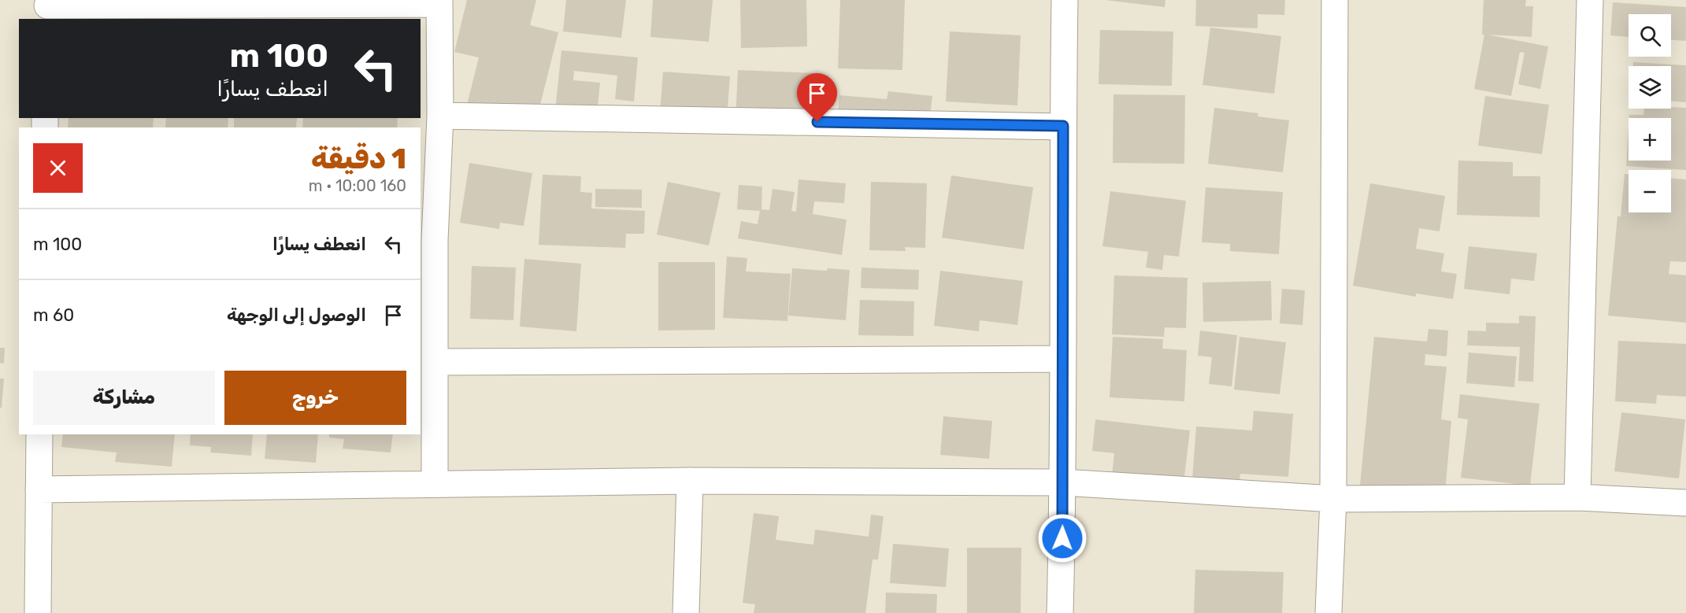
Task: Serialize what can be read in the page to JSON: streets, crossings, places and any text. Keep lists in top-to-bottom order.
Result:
{
  "page": {
    "map_buttons": ["+", "−"],
    "turn": ["100 m", "انعطف يسارًا"],
    "heading": ["1 دقيقة", "160 m · 10:00"],
    "list": [
      {
        "name": "انعطف يسارًا",
        "value": "100 m"
      },
      {
        "name": "الوصول إلى الوجهة",
        "value": "60 m"
      }
    ],
    "buttons": ["خروج", "مشاركة"]
  }
}
